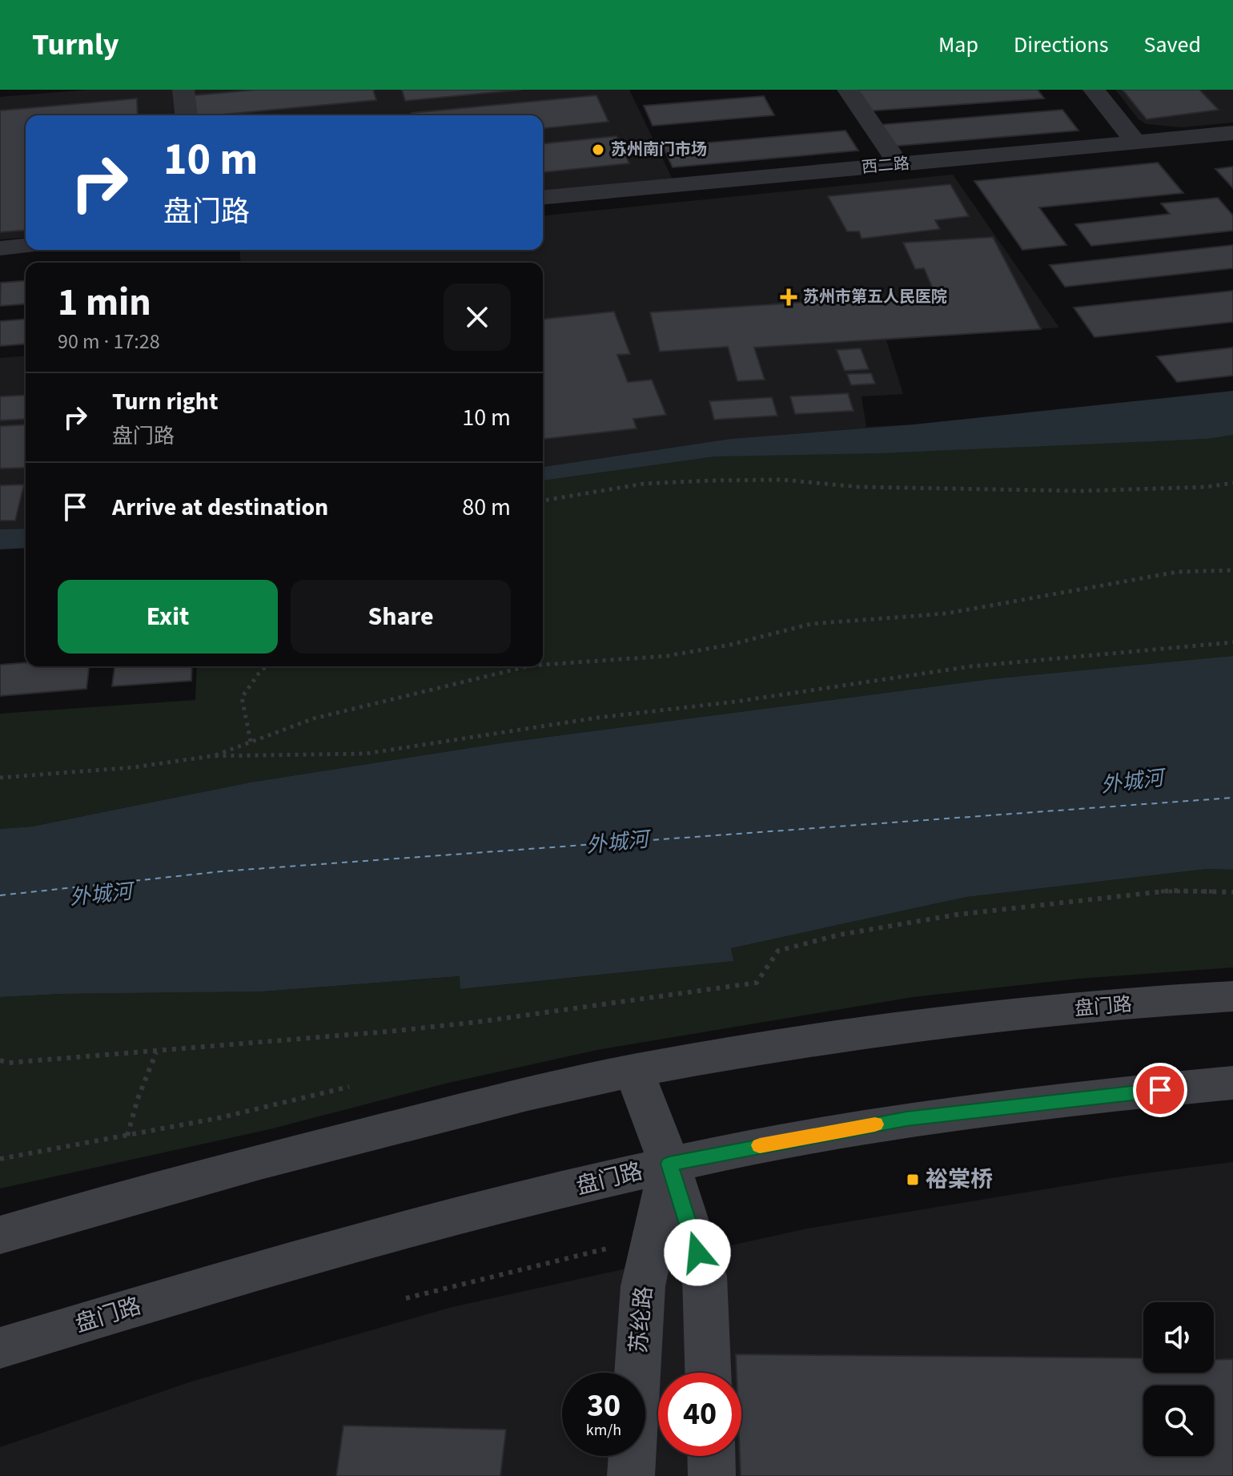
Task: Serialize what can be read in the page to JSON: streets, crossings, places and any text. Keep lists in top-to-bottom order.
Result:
{
  "streets": {
    "main road": ["盘门路", "苏纶路"],
    "street": ["西二路"]
  },
  "crossings": [
    ["盘门路", "苏纶路"]
  ],
  "water": ["外城河"],
  "places": {
    "other": ["苏州南门市场"],
    "health": ["苏州市第五人民医院"],
    "transit": ["裕棠桥"]
  },
  "page": {
    "header": "Turnly",
    "nav": ["Map", "Directions", "Saved"],
    "turn": ["10 m", "盘门路"],
    "heading": ["1 min", "90 m · 17:28"],
    "list": [
      {
        "name": "Turn right",
        "note": "盘门路",
        "value": "10 m"
      },
      {
        "name": "Arrive at destination",
        "value": "80 m"
      }
    ],
    "buttons": ["Exit", "Share"],
    "speed": "30 km/h",
    "limit": "40"
  }
}
